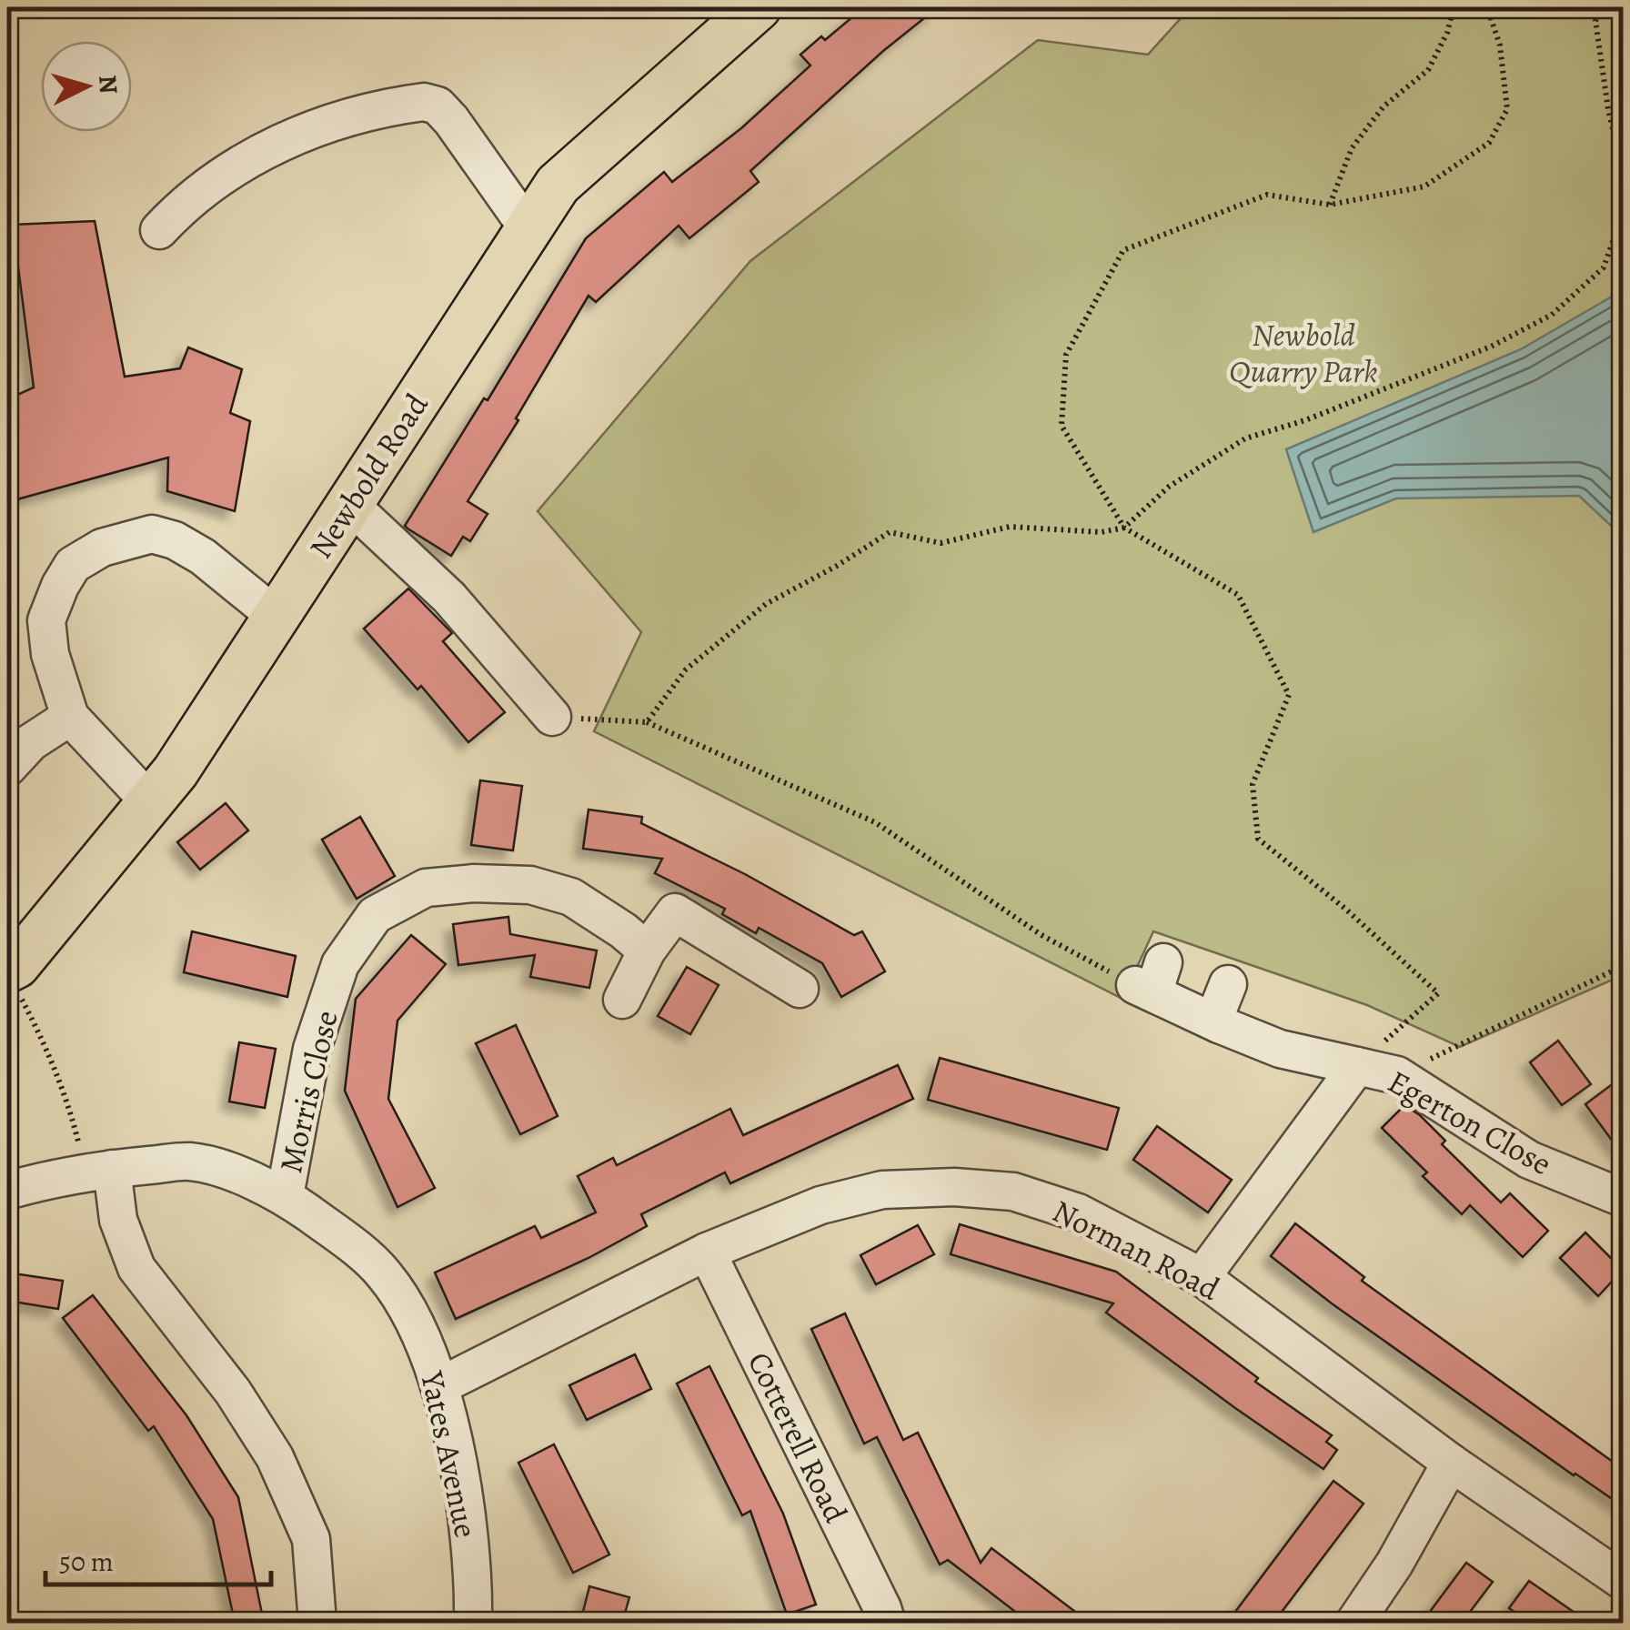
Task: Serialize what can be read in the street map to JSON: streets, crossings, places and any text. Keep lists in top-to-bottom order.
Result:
{
  "streets": {
    "main road": ["Newbold Road"],
    "street": [
      "Morris Close",
      "Egerton Close",
      "Norman Road",
      "Cotterell Road",
      "Yates Avenue"
    ]
  },
  "crossings": [
    ["Morris Close", "Yates Avenue"],
    ["Egerton Close", "Norman Road"],
    ["Norman Road", "Cotterell Road"],
    ["Norman Road", "Yates Avenue"]
  ],
  "parks": ["Newbold Quarry Park"],
  "scale_bar": "50 m",
  "north": "right"
}
